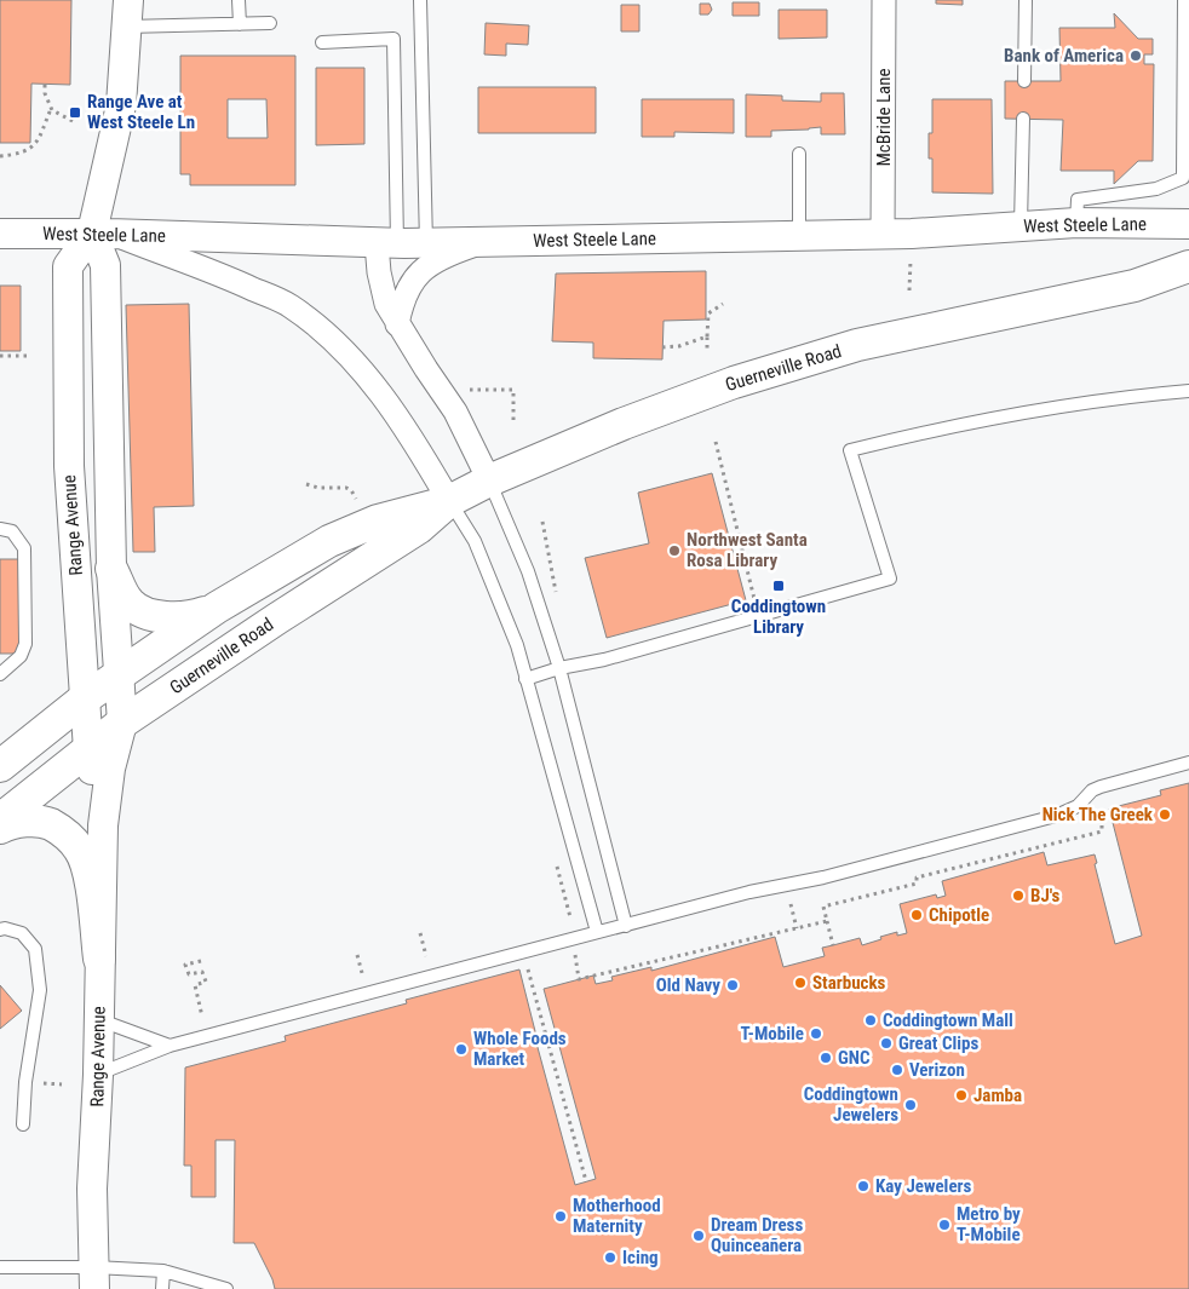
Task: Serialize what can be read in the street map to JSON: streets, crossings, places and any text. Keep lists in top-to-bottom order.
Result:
{
  "streets": {
    "main road": ["Guerneville Road"],
    "street": ["McBride Lane", "West Steele Lane", "Range Avenue"]
  },
  "crossings": [
    ["McBride Lane", "West Steele Lane"],
    ["West Steele Lane", "Range Avenue"],
    ["Guerneville Road", "Range Avenue"]
  ],
  "places": {
    "other": [
      "Bank of America",
      "Northwest Santa Rosa Library",
      "Nick The Greek",
      "BJ's",
      "Chipotle",
      "Starbucks",
      "Old Navy",
      "Coddingtown Mall",
      "T-Mobile",
      "Great Clips",
      "Whole Foods Market",
      "GNC",
      "Verizon",
      "Jamba",
      "Coddingtown Jewelers",
      "Kay Jewelers",
      "Motherhood Maternity",
      "Metro by T-Mobile",
      "Dream Dress Quinceañera",
      "Icing"
    ],
    "transit": ["Range Ave at West Steele Ln", "Coddingtown Library"]
  }
}
